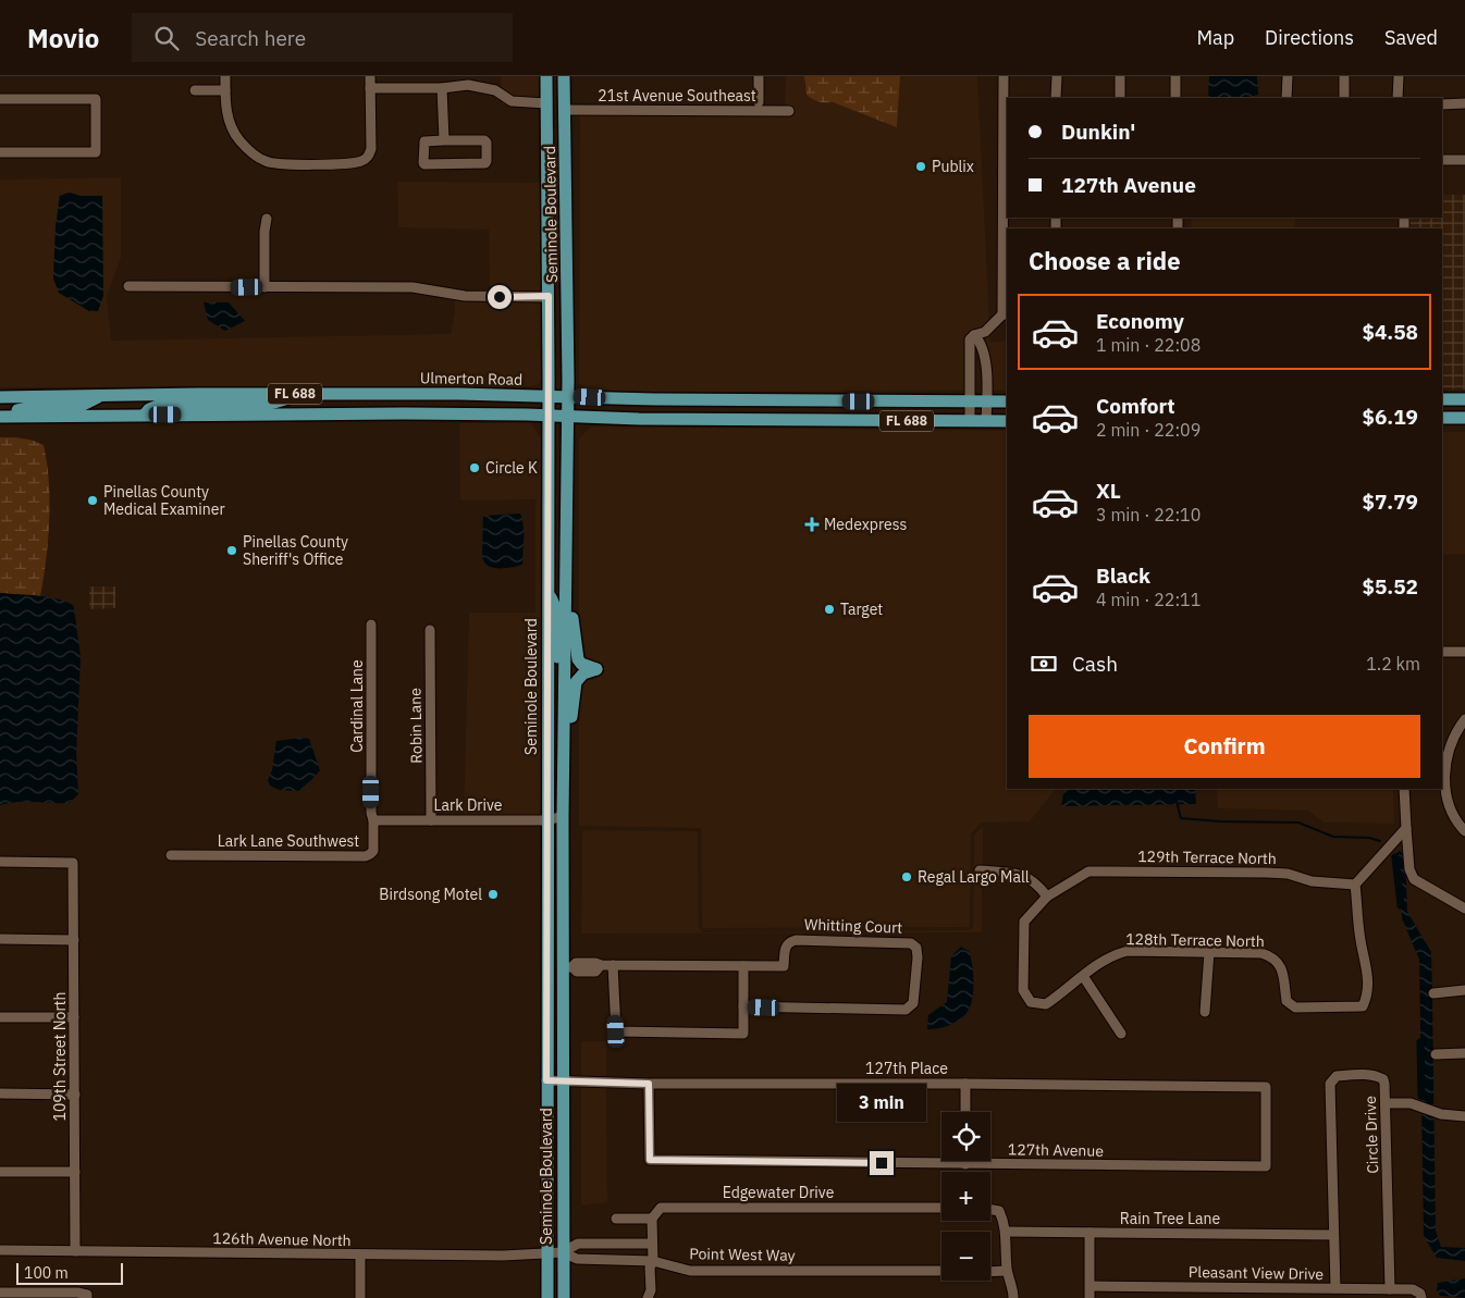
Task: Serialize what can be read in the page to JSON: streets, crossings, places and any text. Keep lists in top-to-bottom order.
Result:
{
  "streets": {
    "main road": ["Seminole Boulevard", "Ulmerton Road", "FL 688"],
    "street": [
      "21st Avenue Southeast",
      "Cardinal Lane",
      "Robin Lane",
      "Lark Drive",
      "Lark Lane Southwest",
      "129th Terrace North",
      "Whitting Court",
      "128th Terrace North",
      "109th Street North",
      "127th Place",
      "Circle Drive",
      "127th Avenue",
      "Edgewater Drive",
      "Rain Tree Lane",
      "126th Avenue North",
      "Point West Way",
      "Pleasant View Drive"
    ]
  },
  "crossings": [
    ["21st Avenue Southeast", "Seminole Boulevard"],
    ["Seminole Boulevard", "Ulmerton Road"],
    ["Seminole Boulevard", "FL 688"],
    ["Seminole Boulevard", "Lark Drive"],
    ["Seminole Boulevard", "Whitting Court"],
    ["Seminole Boulevard", "127th Place"],
    ["Seminole Boulevard", "126th Avenue North"],
    ["Seminole Boulevard", "Point West Way"],
    ["Cardinal Lane", "Lark Drive"],
    ["Cardinal Lane", "Lark Lane Southwest"],
    ["Robin Lane", "Lark Drive"],
    ["Lark Drive", "Lark Lane Southwest"],
    ["129th Terrace North", "128th Terrace North"],
    ["109th Street North", "126th Avenue North"],
    ["127th Place", "127th Avenue"],
    ["Circle Drive", "Rain Tree Lane"],
    ["Circle Drive", "Pleasant View Drive"],
    ["126th Avenue North", "Point West Way"]
  ],
  "places": {
    "other": [
      "Publix",
      "Circle K",
      "Pinellas County Medical Examiner",
      "Pinellas County Sheriff's Office",
      "Target",
      "Regal Largo Mall",
      "Birdsong Motel"
    ],
    "health": ["Medexpress"]
  },
  "scale_bar": "100 m",
  "page": {
    "header": "Movio",
    "search": "Search here",
    "nav": ["Map", "Directions", "Saved"],
    "banner": ["Dunkin'", "127th Avenue"],
    "heading": "Choose a ride",
    "list": [
      {
        "name": "Economy",
        "note": "1 min · 22:08",
        "value": "$4.58"
      },
      {
        "name": "Comfort",
        "note": "2 min · 22:09",
        "value": "$6.19"
      },
      {
        "name": "XL",
        "note": "3 min · 22:10",
        "value": "$7.79"
      },
      {
        "name": "Black",
        "note": "4 min · 22:11",
        "value": "$5.52"
      }
    ],
    "pay": ["Cash", "1.2 km"],
    "buttons": "Confirm",
    "bubble": "3 min",
    "map_buttons": ["+", "−"],
    "scale": "100 m"
  }
}
